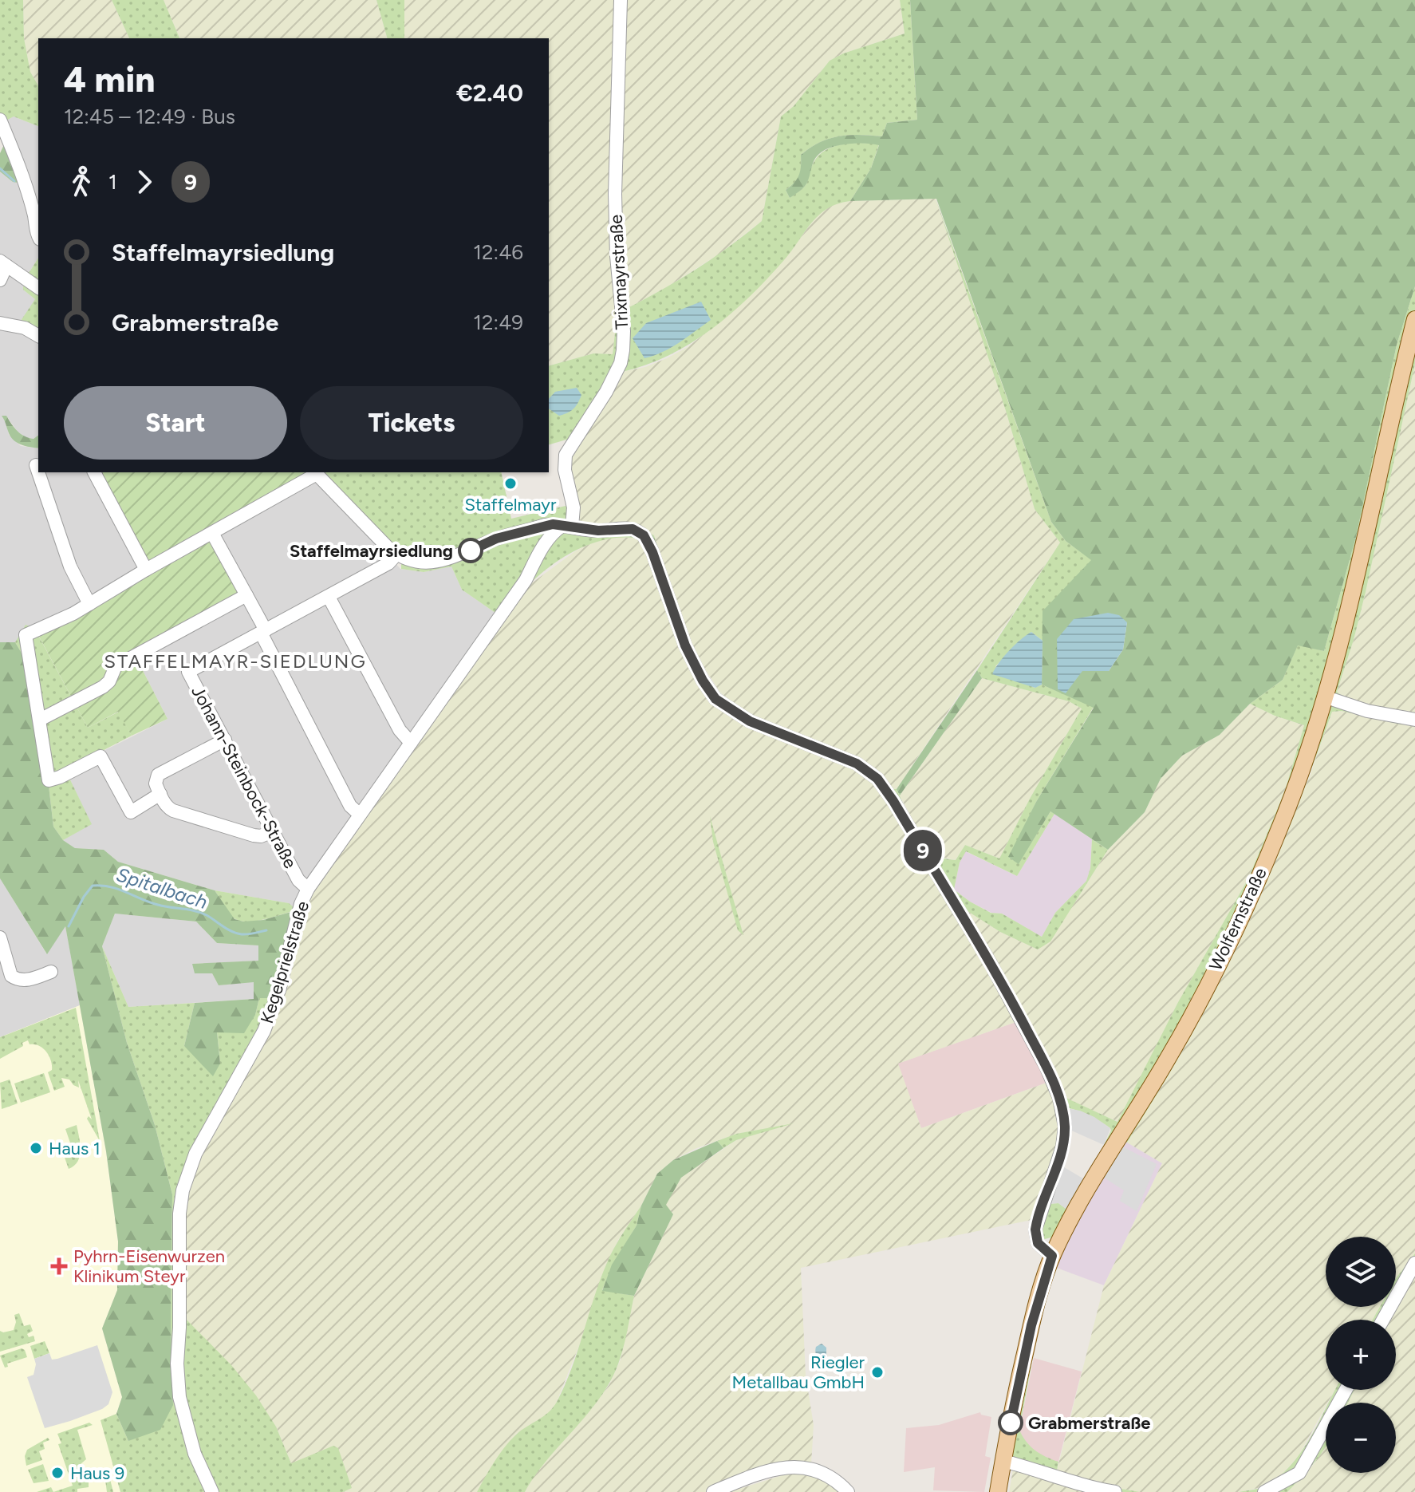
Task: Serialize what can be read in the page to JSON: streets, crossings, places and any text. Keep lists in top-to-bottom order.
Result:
{
  "streets": {
    "main road": ["Wolfernstraße"],
    "street": ["Trixmayrstraße", "Johann-Steinbock-Straße", "Kegelprielstraße"]
  },
  "crossings": [
    ["Trixmayrstraße", "Kegelprielstraße"],
    ["Johann-Steinbock-Straße", "Kegelprielstraße"]
  ],
  "districts": ["STAFFELMAYR-SIEDLUNG"],
  "water": ["Spitalbach"],
  "places": {
    "other": [
      "Staffelmayr",
      "Staffelmayrsiedlung",
      "Haus 1",
      "Riegler Metallbau GmbH",
      "Grabmerstraße",
      "Haus 9"
    ],
    "health": ["Pyhrn-Eisenwurzen Klinikum Steyr"]
  },
  "lines": ["bus line 9"],
  "page": {
    "on_map": "9",
    "heading": ["4 min", "12:45 – 12:49 · Bus", "€2.40"],
    "legs": ["1", "9"],
    "list": [
      {
        "name": "Staffelmayrsiedlung",
        "value": "12:46"
      },
      {
        "name": "Grabmerstraße",
        "value": "12:49"
      }
    ],
    "buttons": ["Start", "Tickets"],
    "map_buttons": ["+", "−"]
  }
}
